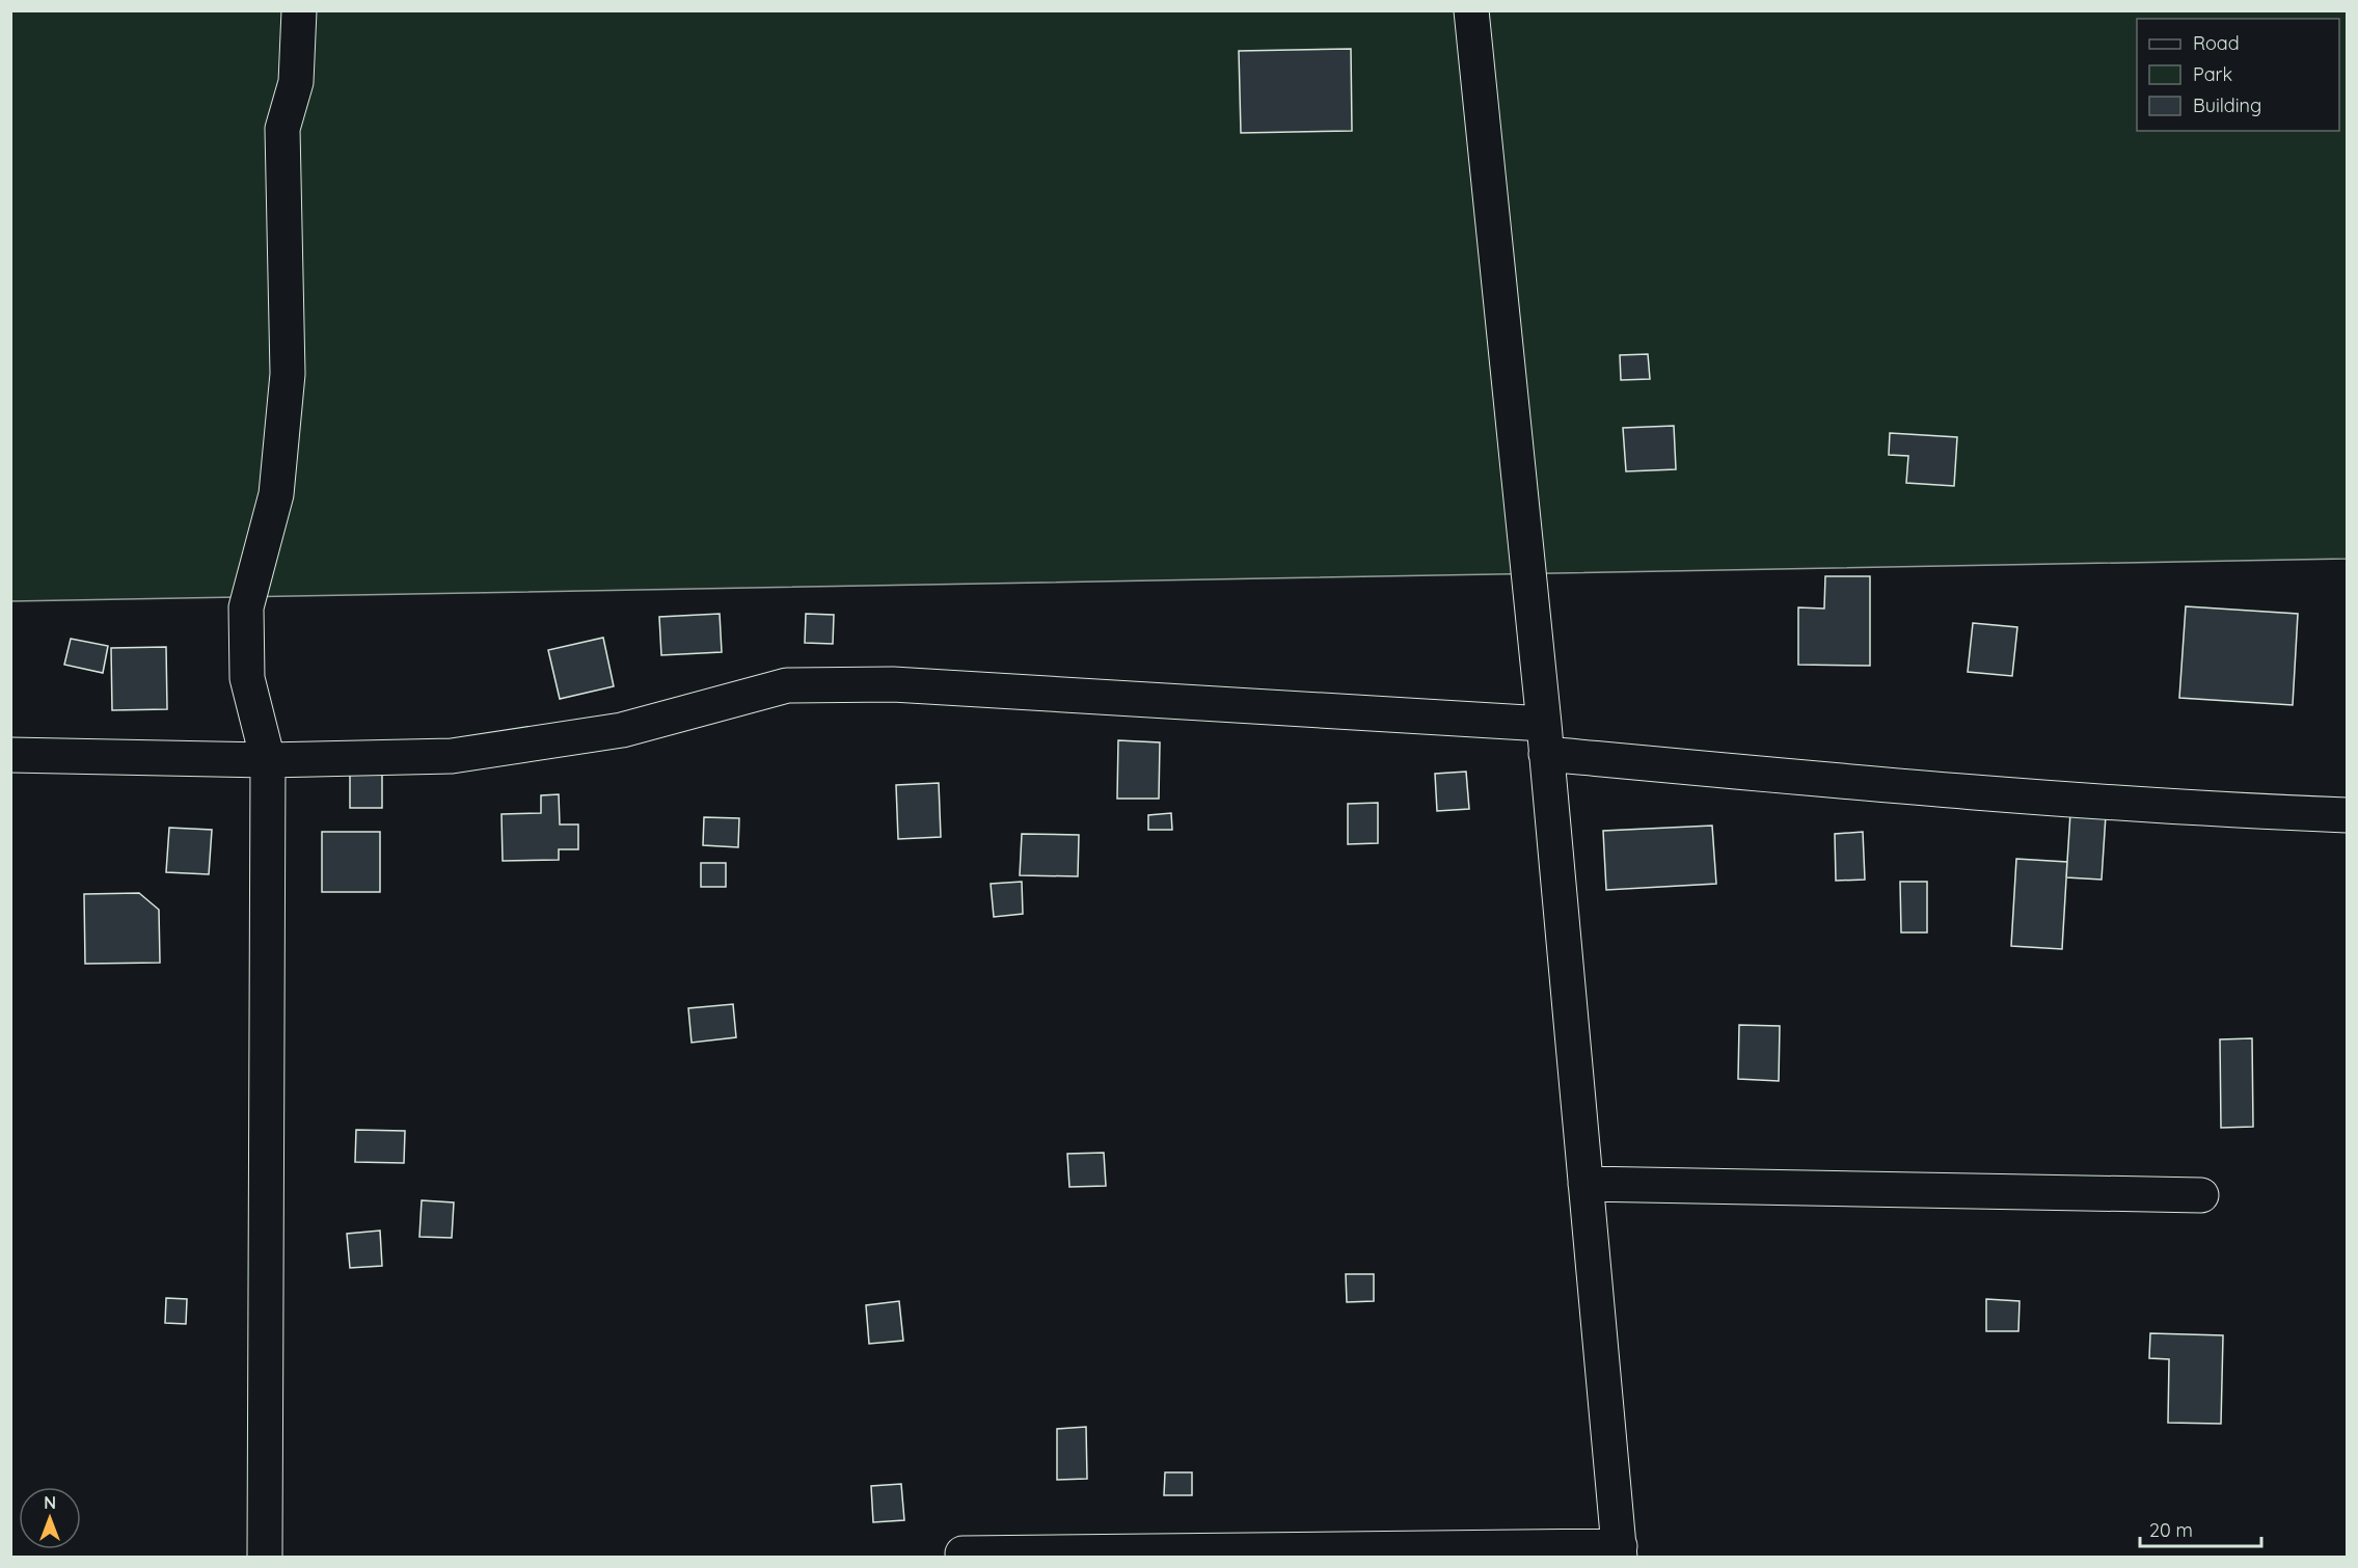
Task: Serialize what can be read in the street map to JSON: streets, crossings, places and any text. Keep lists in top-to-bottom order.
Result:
{
  "legend": ["Road", "Park", "Building"],
  "scale_bar": "20 m",
  "north": "top"
}
